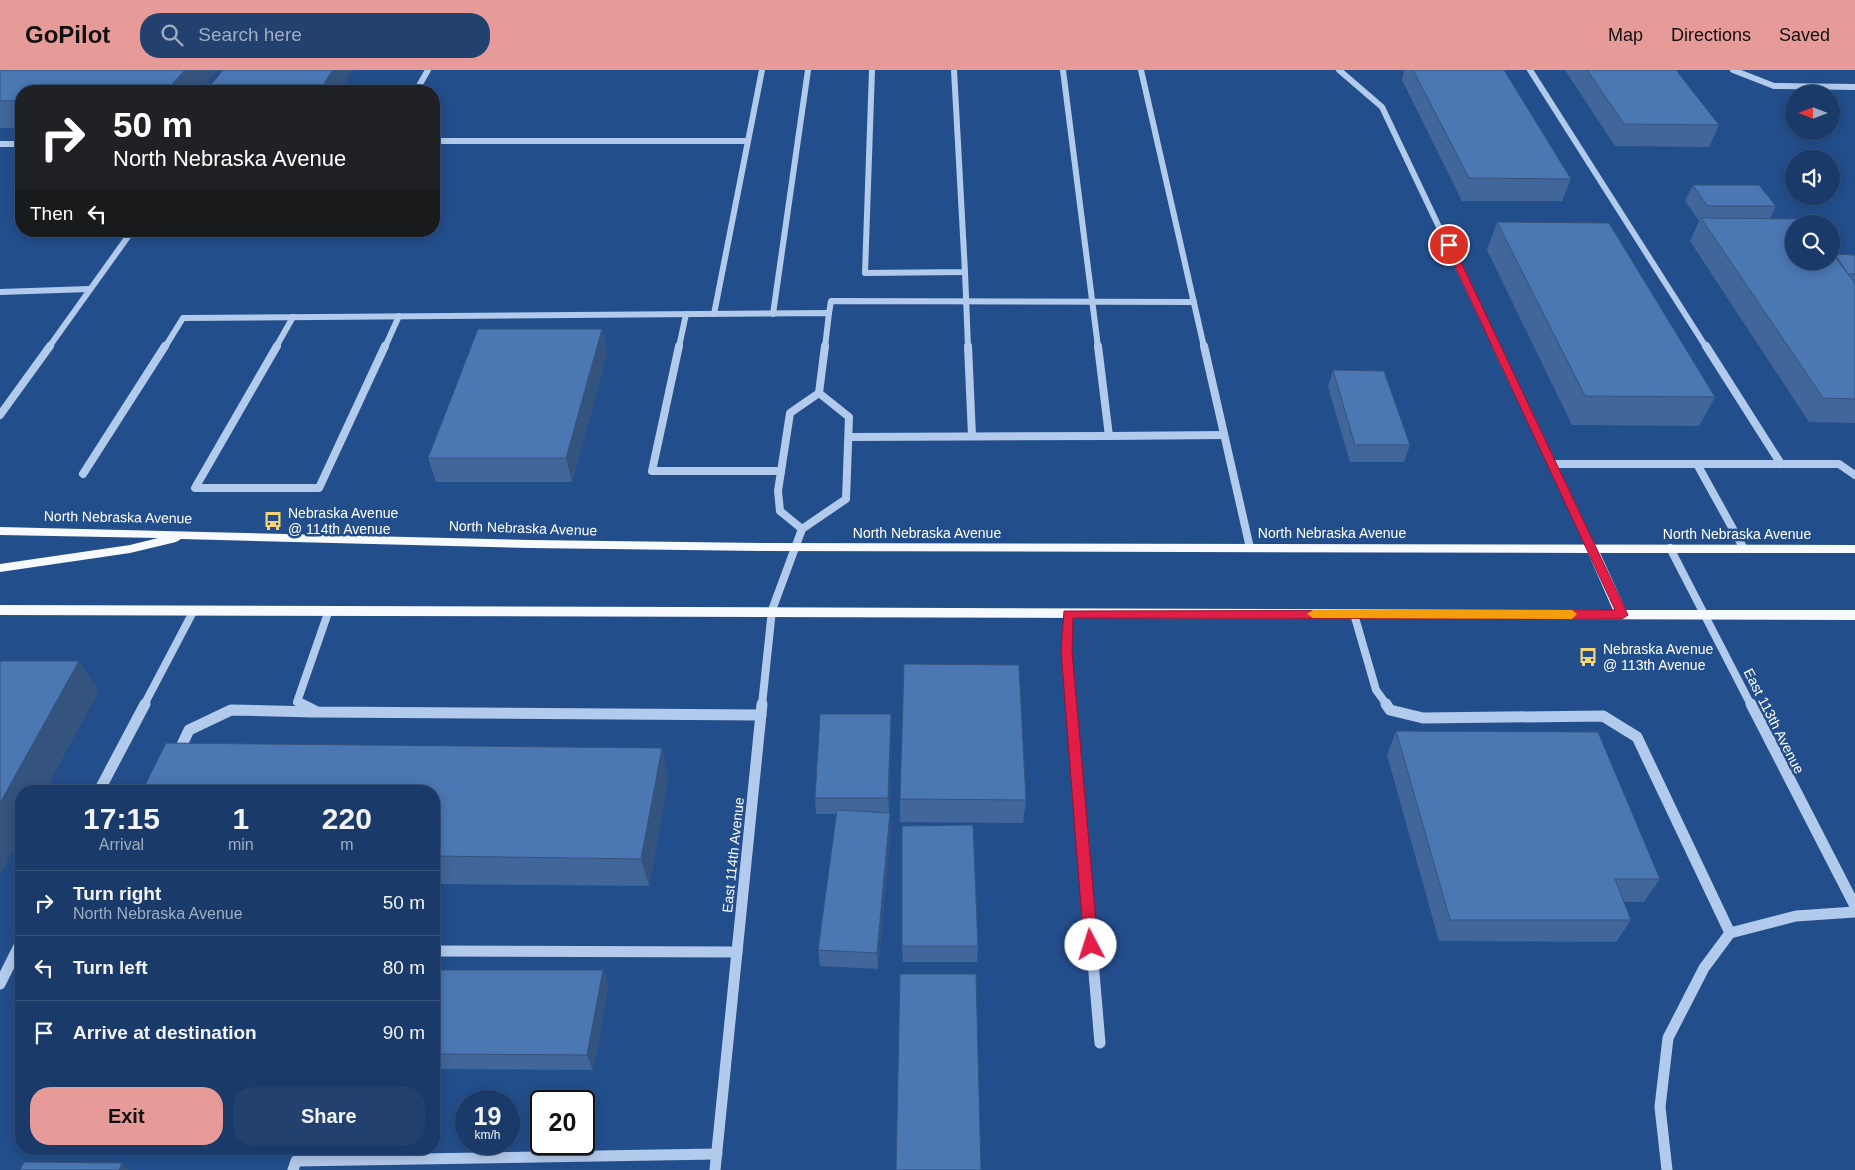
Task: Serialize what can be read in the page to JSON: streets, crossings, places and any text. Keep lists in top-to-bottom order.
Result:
{
  "streets": {
    "main road": ["North Nebraska Avenue"],
    "street": ["East 113th Avenue", "East 114th Avenue"]
  },
  "crossings": [
    ["North Nebraska Avenue", "East 113th Avenue"],
    ["North Nebraska Avenue", "East 114th Avenue"]
  ],
  "places": {
    "bus stop": ["Nebraska Avenue @ 114th Avenue", "Nebraska Avenue @ 113th Avenue"]
  },
  "north": "left",
  "page": {
    "header": "GoPilot",
    "search": "Search here",
    "nav": ["Map", "Directions", "Saved"],
    "turn": ["50 m", "North Nebraska Avenue"],
    "then": "Then",
    "eta": [
      "17:15",
      "Arrival",
      "1",
      "min",
      "220",
      "m"
    ],
    "list": [
      {
        "name": "Turn right",
        "note": "North Nebraska Avenue",
        "value": "50 m"
      },
      {
        "name": "Turn left",
        "value": "80 m"
      },
      {
        "name": "Arrive at destination",
        "value": "90 m"
      }
    ],
    "buttons": ["Exit", "Share"],
    "speed": "19 km/h",
    "limit": "20"
  }
}
